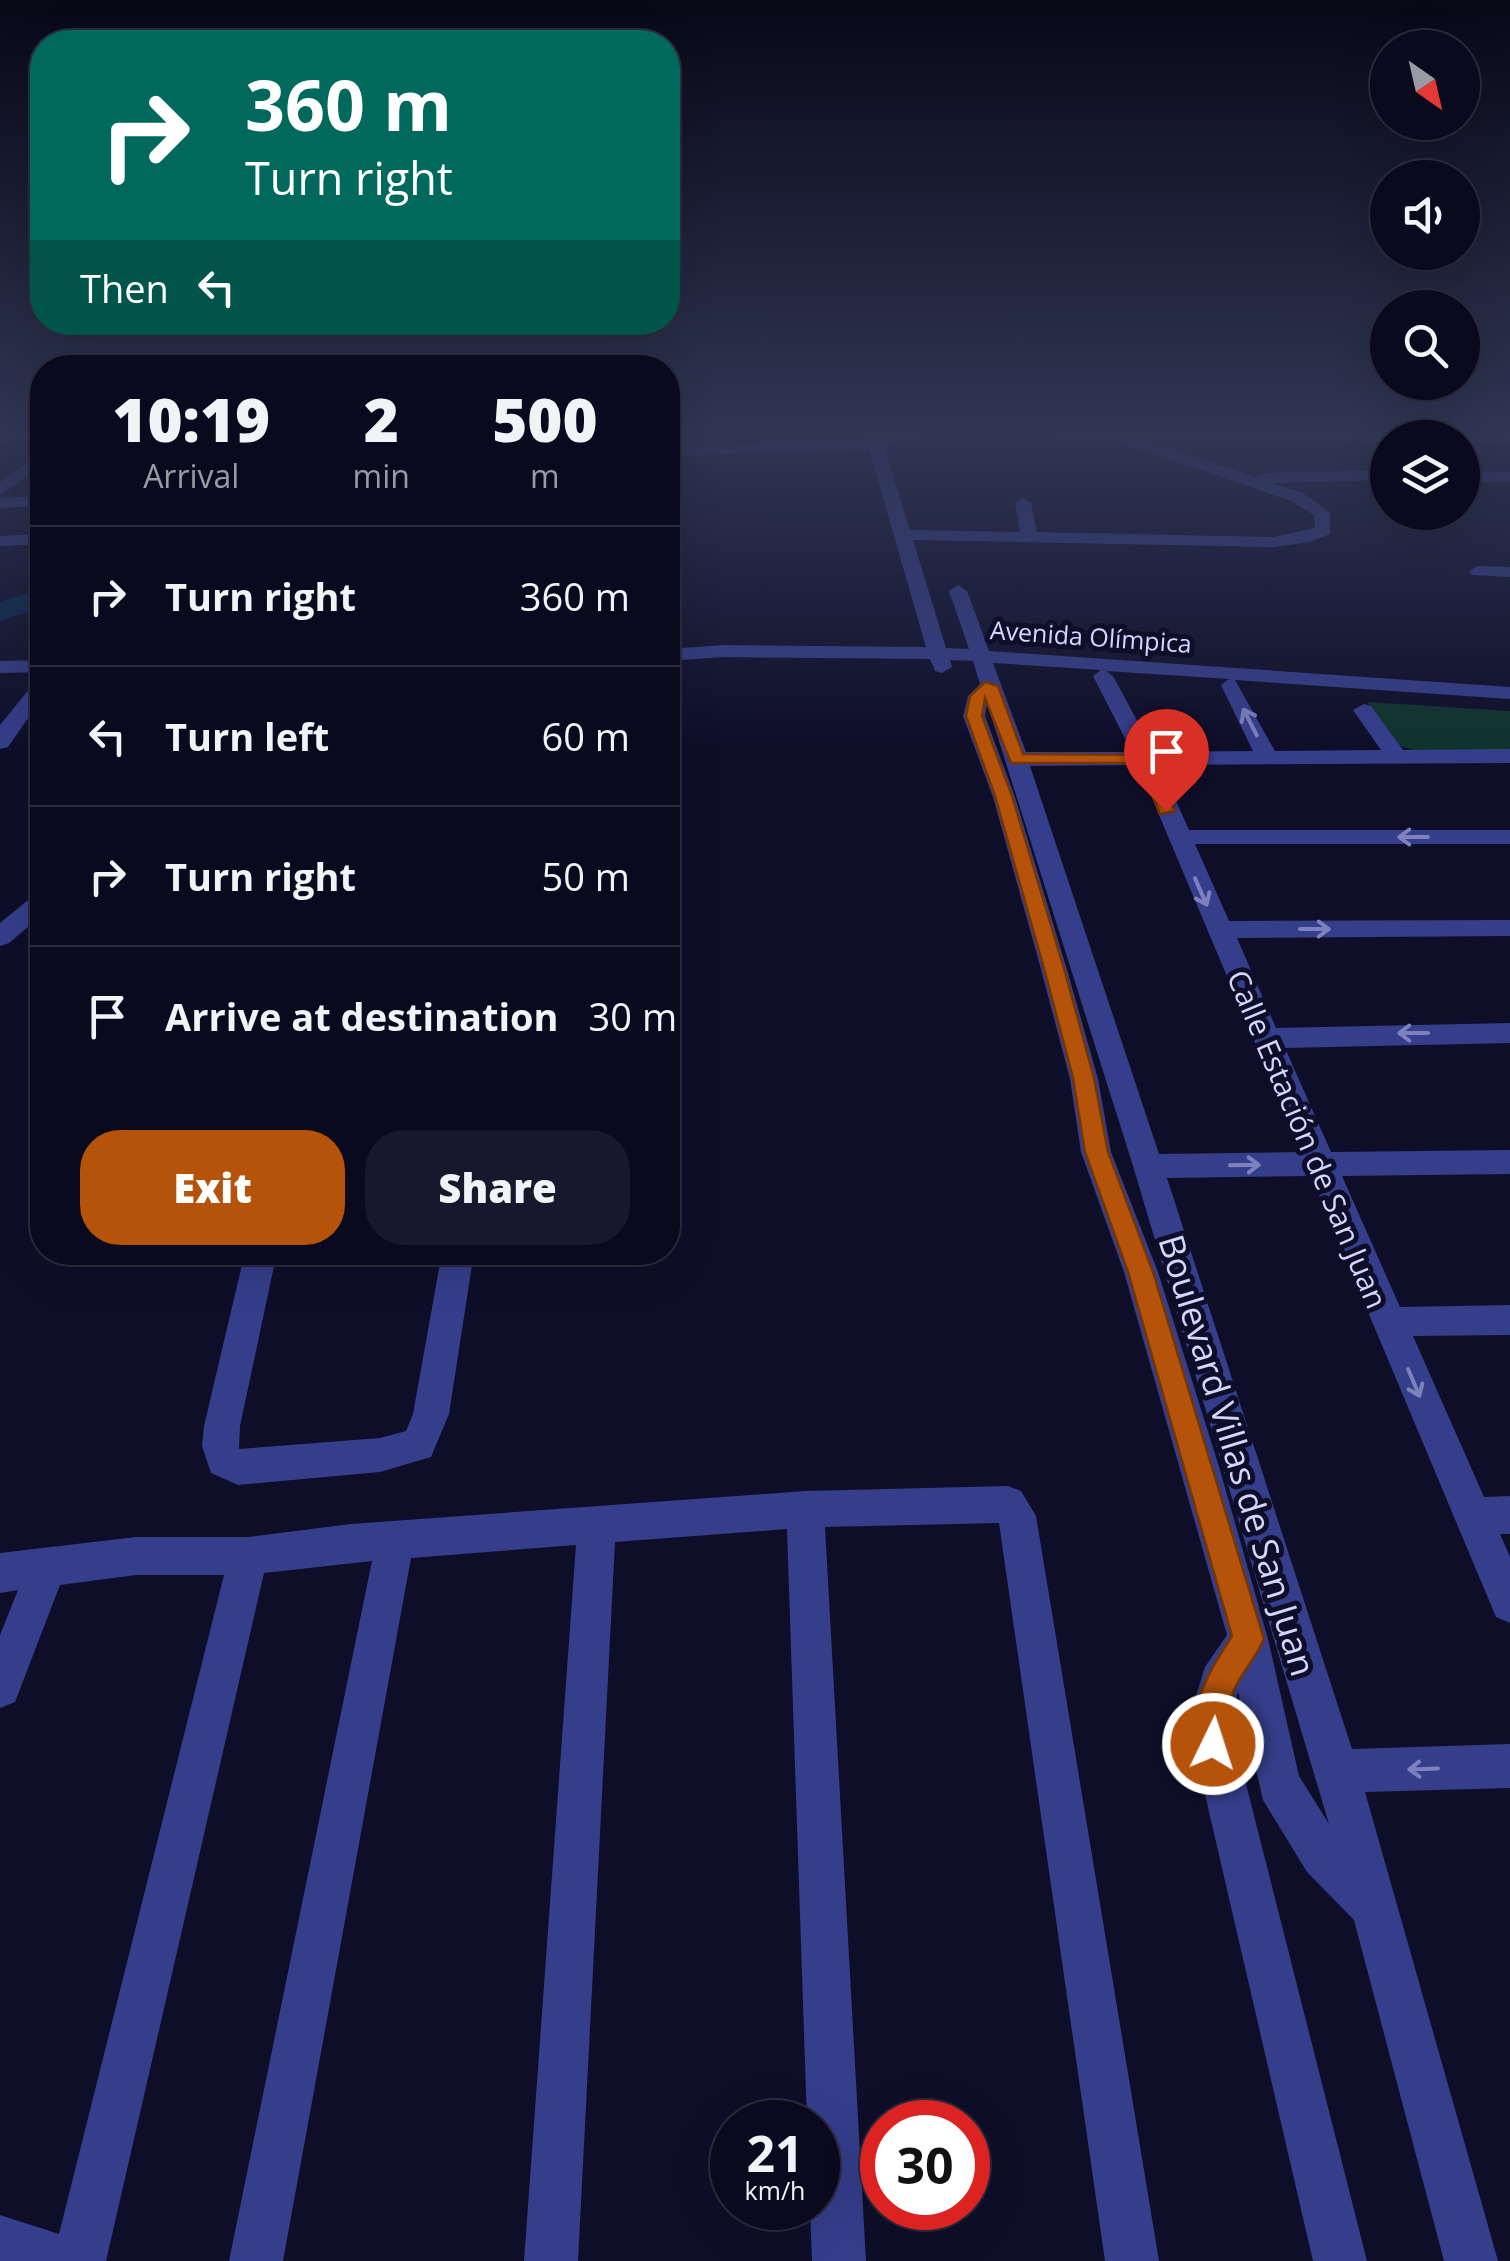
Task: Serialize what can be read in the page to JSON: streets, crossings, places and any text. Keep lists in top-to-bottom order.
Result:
{
  "streets": {
    "street": ["Avenida Olímpica", "Calle Estación de San Juan", "Boulevard Villas de San Juan"]
  },
  "crossings": [
    ["Avenida Olímpica", "Calle Estación de San Juan"],
    ["Avenida Olímpica", "Boulevard Villas de San Juan"]
  ],
  "north": "bottom right",
  "page": {
    "turn": ["360 m", "Turn right"],
    "then": "Then",
    "eta": [
      "10:19",
      "Arrival",
      "2",
      "min",
      "500",
      "m"
    ],
    "list": [
      {
        "name": "Turn right",
        "value": "360 m"
      },
      {
        "name": "Turn left",
        "value": "60 m"
      },
      {
        "name": "Turn right",
        "value": "50 m"
      },
      {
        "name": "Arrive at destination",
        "value": "30 m"
      }
    ],
    "buttons": ["Exit", "Share"],
    "speed": "21 km/h",
    "limit": "30"
  }
}
